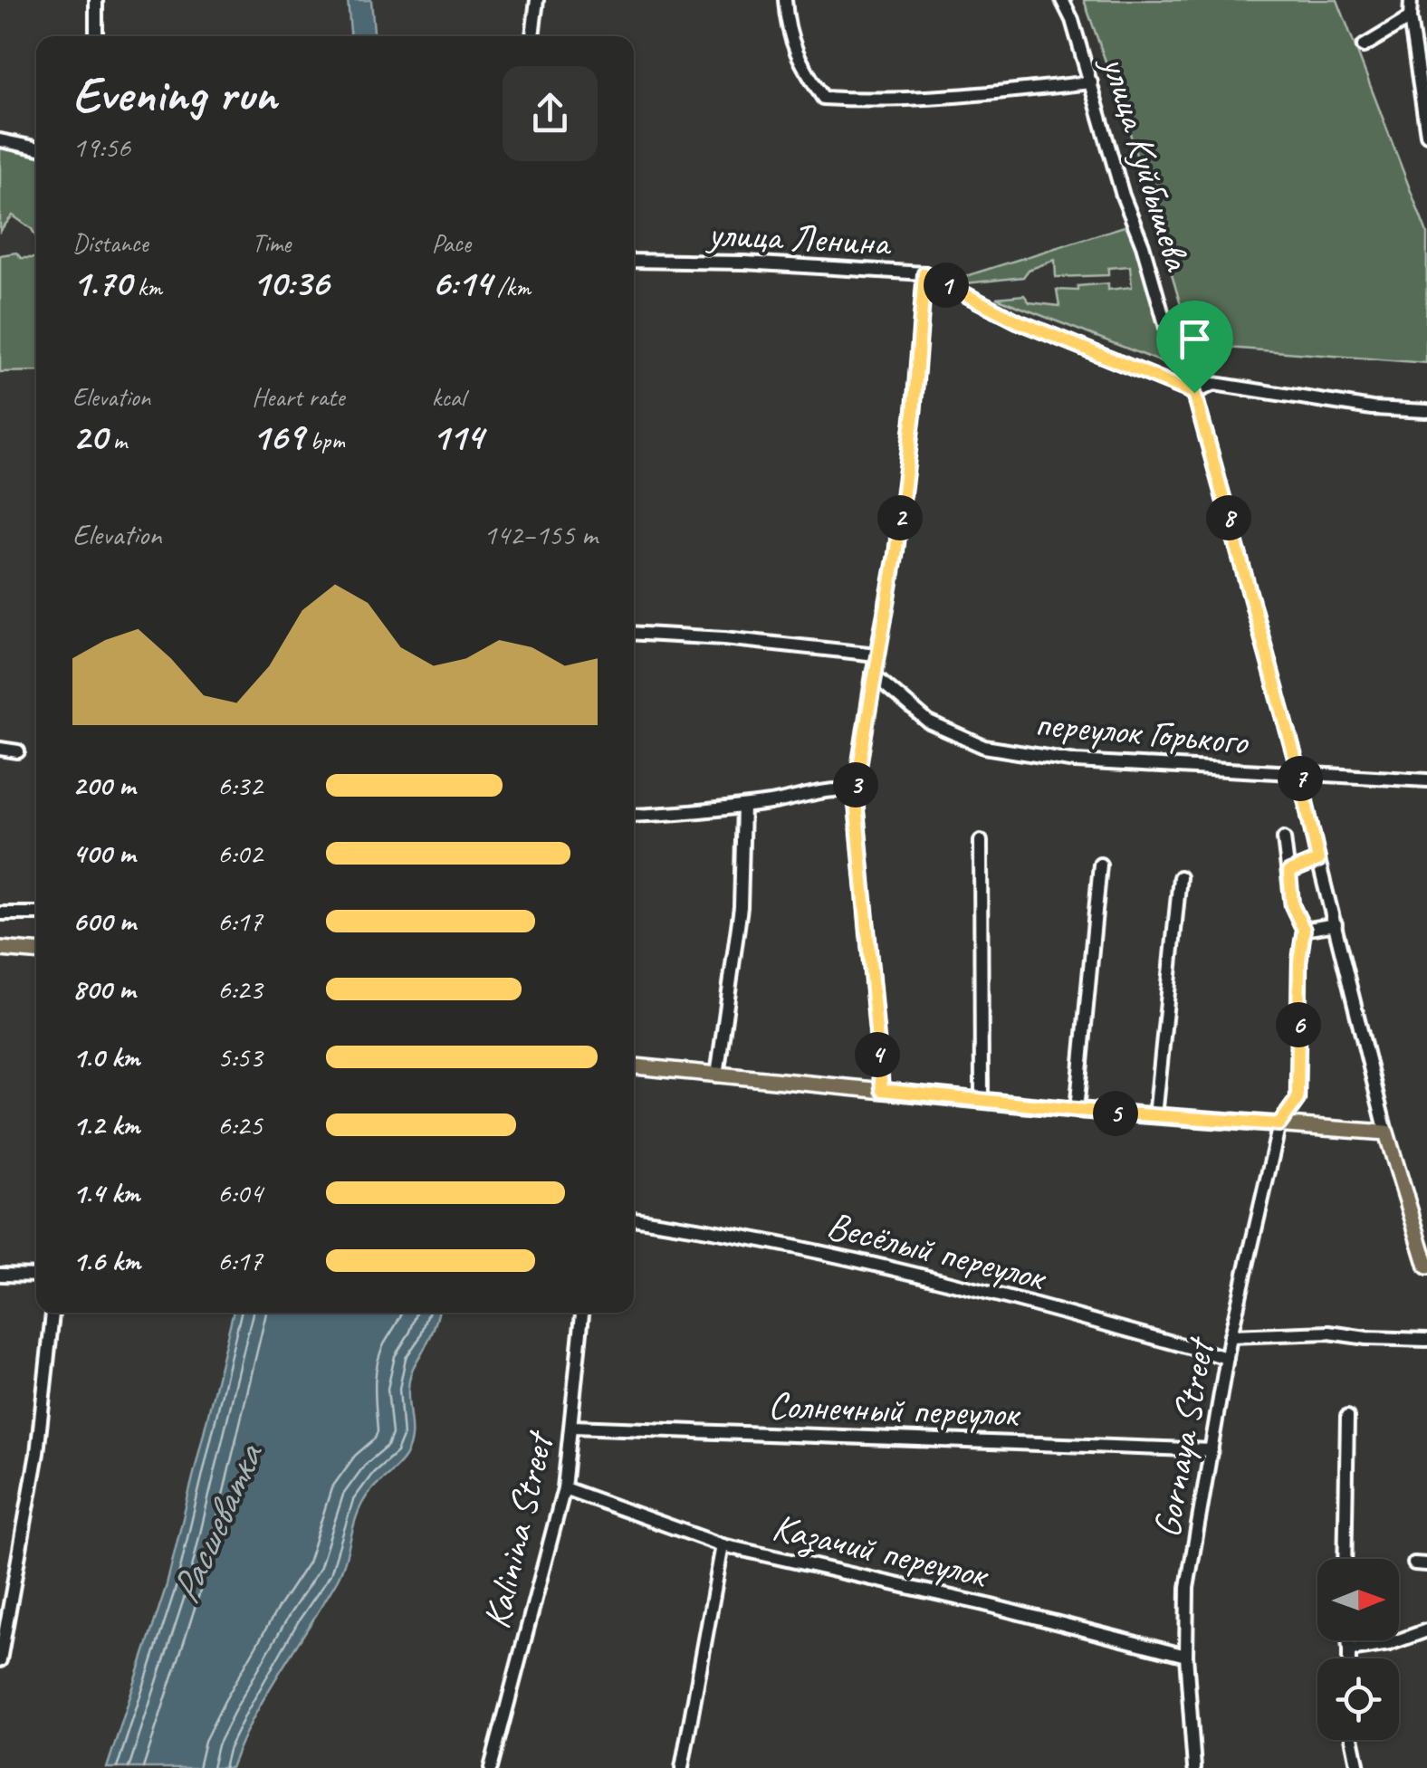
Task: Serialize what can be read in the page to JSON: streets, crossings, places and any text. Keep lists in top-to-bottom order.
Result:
{
  "streets": {
    "street": [
      "улица Куйбышева",
      "улица Ленина",
      "переулок Горького",
      "Весёлый переулок",
      "Солнечный переулок",
      "Gornaya Street",
      "Kalinina Street",
      "Казачий переулок"
    ]
  },
  "crossings": [
    ["улица Куйбышева", "улица Ленина"],
    ["Весёлый переулок", "Gornaya Street"],
    ["Солнечный переулок", "Gornaya Street"],
    ["Солнечный переулок", "Kalinina Street"],
    ["Gornaya Street", "Казачий переулок"],
    ["Kalinina Street", "Казачий переулок"]
  ],
  "water": ["Расшеватка"],
  "north": "right",
  "page": {
    "heading": ["Evening run", "19:56"],
    "stats": [
      ["Distance", "1.70 km"],
      ["Time", "10:36"],
      ["Pace", "6:14 /km"],
      ["Elevation", "20 m"],
      ["Heart rate", "169 bpm"],
      ["kcal", "114"]
    ],
    "pins": [
      "1",
      "2",
      "8",
      "7",
      "3",
      "6",
      "4",
      "5"
    ],
    "chart": ["Elevation", "142–155 m"],
    "list": [
      {
        "name": "200 m",
        "note": "6:32"
      },
      {
        "name": "400 m",
        "note": "6:02"
      },
      {
        "name": "600 m",
        "note": "6:17"
      },
      {
        "name": "800 m",
        "note": "6:23"
      },
      {
        "name": "1.0 km",
        "note": "5:53"
      },
      {
        "name": "1.2 km",
        "note": "6:25"
      },
      {
        "name": "1.4 km",
        "note": "6:04"
      },
      {
        "name": "1.6 km",
        "note": "6:17"
      }
    ]
  }
}
